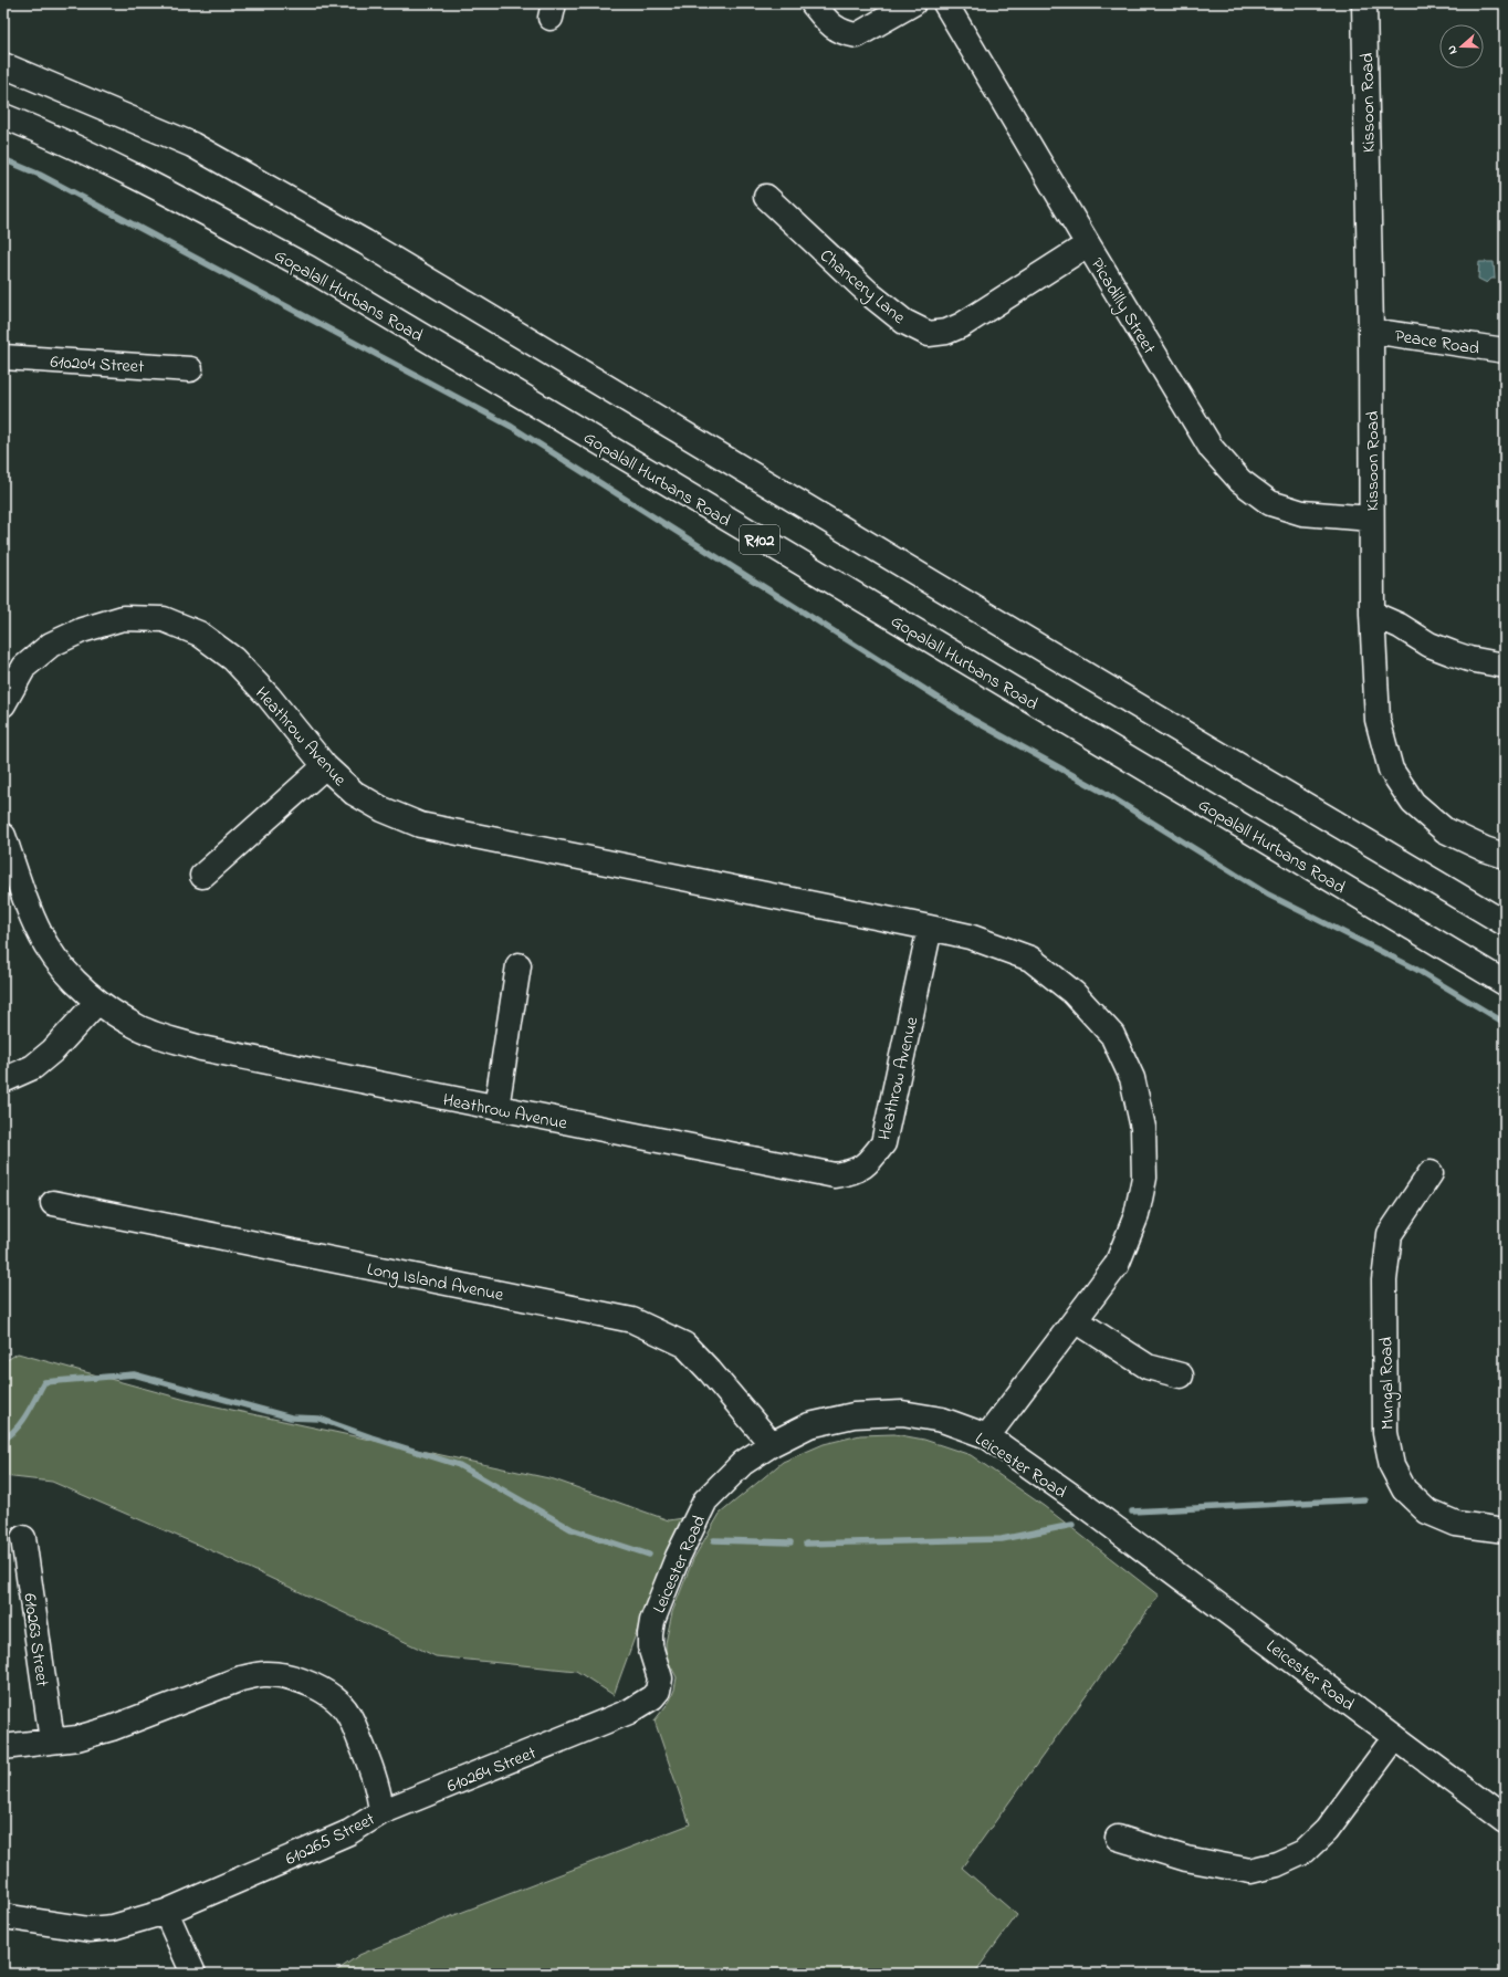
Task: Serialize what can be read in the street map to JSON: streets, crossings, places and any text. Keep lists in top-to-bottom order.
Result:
{
  "streets": {
    "street": [
      "Kissoon Road",
      "Chancery Lane",
      "Gopalall Hurbans Road",
      "Picadilly Street",
      "Peace Road",
      "610204 Street",
      "R102",
      "Heathrow Avenue",
      "Long Island Avenue",
      "Mungal Road",
      "Leicester Road",
      "610263 Street",
      "610264 Street",
      "610265 Street"
    ]
  },
  "crossings": [
    ["Kissoon Road", "Picadilly Street"],
    ["Kissoon Road", "Peace Road"],
    ["Chancery Lane", "Picadilly Street"],
    ["Heathrow Avenue", "Leicester Road"],
    ["Long Island Avenue", "Leicester Road"],
    ["Leicester Road", "610264 Street"],
    ["610263 Street", "610265 Street"],
    ["610264 Street", "610265 Street"]
  ],
  "north": "left"
}
